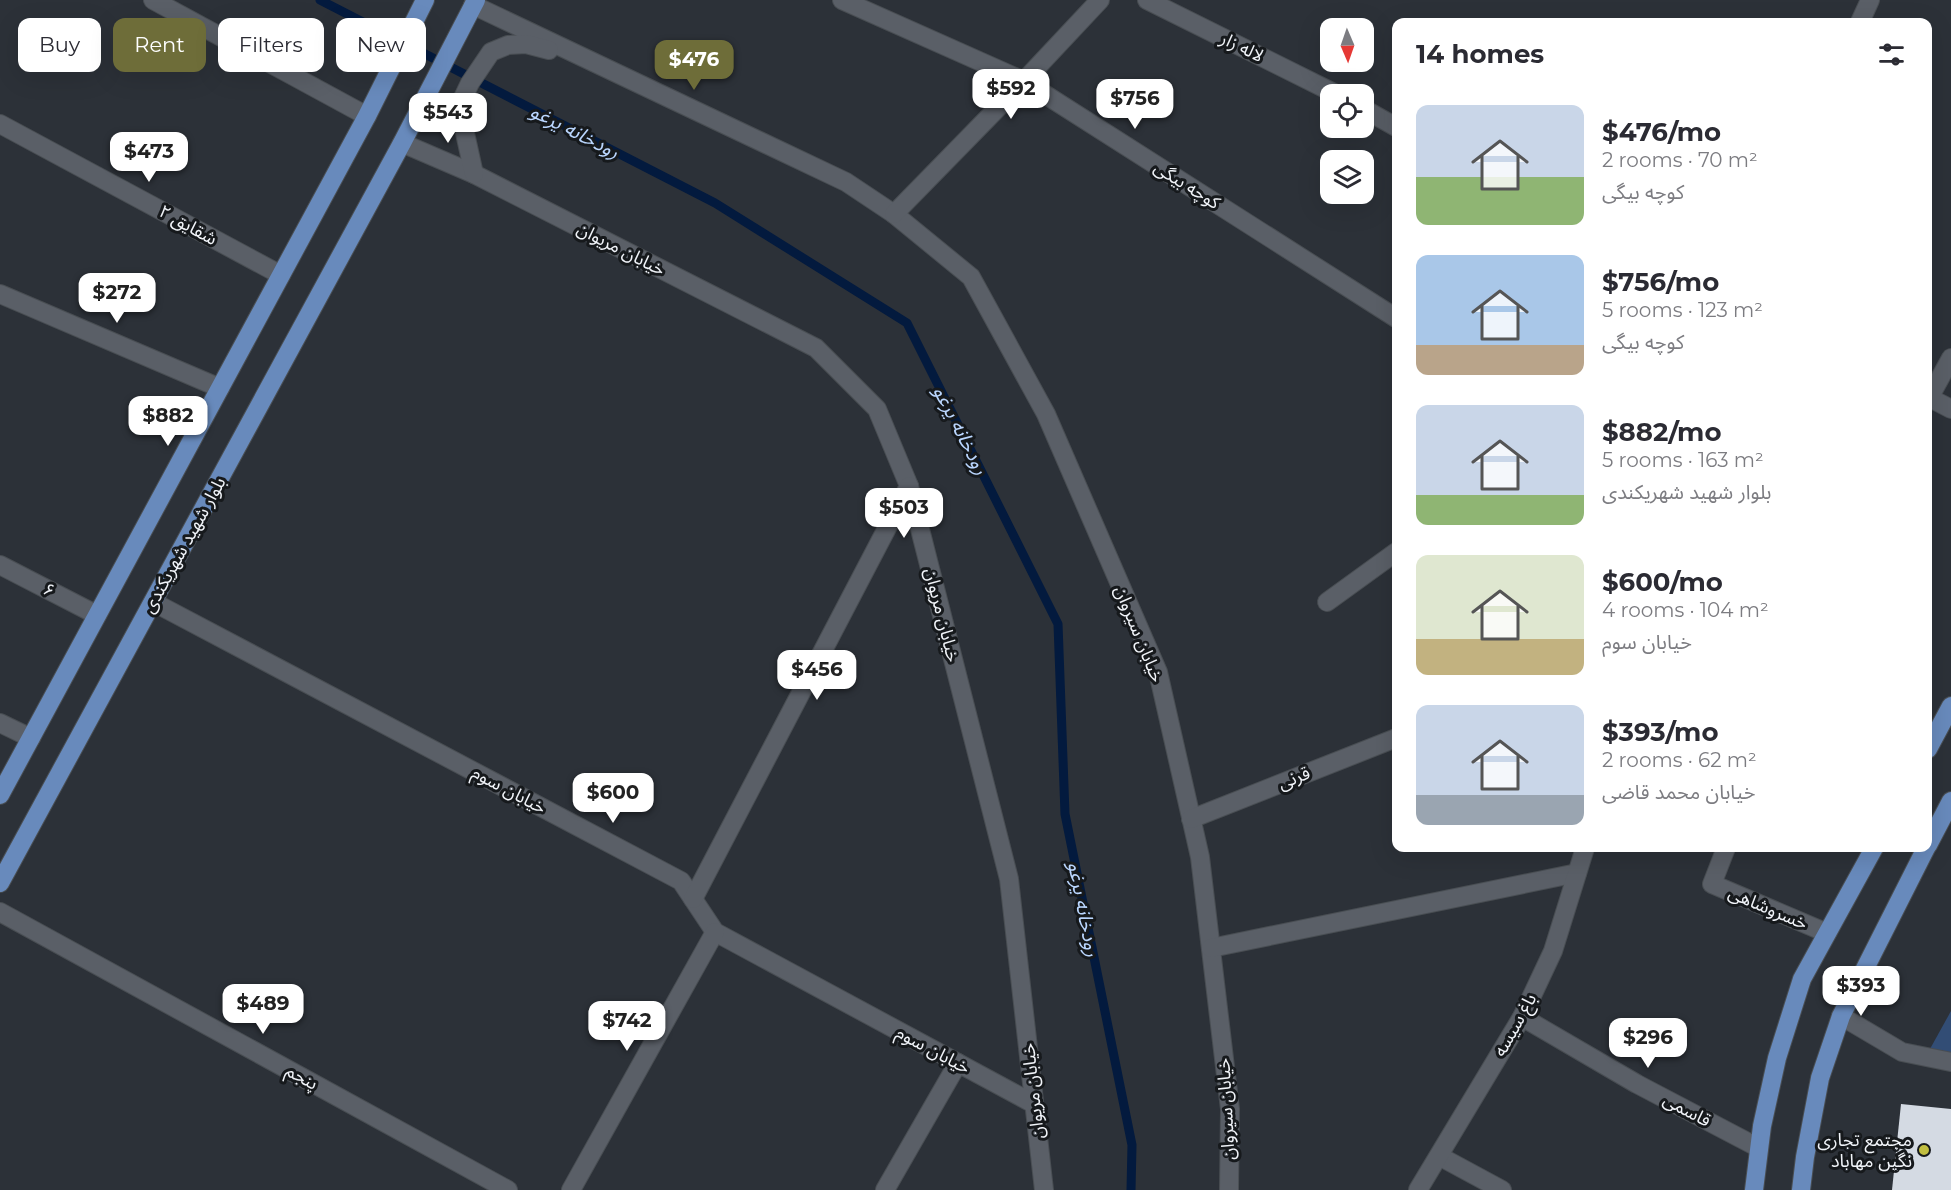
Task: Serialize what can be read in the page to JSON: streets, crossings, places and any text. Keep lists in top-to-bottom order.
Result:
{
  "streets": {
    "main road": ["بلوار شهید شهریکندی"],
    "street": [
      "لاله زار",
      "کوچه بیگی",
      "شقایق ۲",
      "خیابان مریوان",
      "۶",
      "خیابان سیروان",
      "قرنی",
      "خیابان سوم",
      "خسروشاهی",
      "باغ سیسه",
      "پنجم",
      "قاسمی"
    ]
  },
  "crossings": [
    ["خیابان مریوان", "بلوار شهید شهریکندی"],
    ["خیابان مریوان", "خیابان سوم"],
    ["بلوار شهید شهریکندی", "خیابان سوم"],
    ["خیابان سیروان", "قرنی"],
    ["باغ سیسه", "قاسمی"]
  ],
  "water": ["رودخانه یرغو"],
  "places": ["مجتمع تجاری نگین مهاباد"],
  "north": "bottom",
  "page": {
    "chip": [
      "Buy",
      "Rent",
      "Filters",
      "New"
    ],
    "heading": "14 homes",
    "price": [
      "$476",
      "$592",
      "$756",
      "$543",
      "$473",
      "$272",
      "$882",
      "$503",
      "$456",
      "$600",
      "$393",
      "$489",
      "$742",
      "$296"
    ],
    "list": [
      {
        "name": "$476/mo",
        "note": "2 rooms · 70 m² · کوچه بیگی"
      },
      {
        "name": "$756/mo",
        "note": "5 rooms · 123 m² · کوچه بیگی"
      },
      {
        "name": "$882/mo",
        "note": "5 rooms · 163 m² · بلوار شهید شهریکندی"
      },
      {
        "name": "$600/mo",
        "note": "4 rooms · 104 m² · خیابان سوم"
      },
      {
        "name": "$393/mo",
        "note": "2 rooms · 62 m² · خیابان محمد قاضی"
      }
    ]
  }
}
